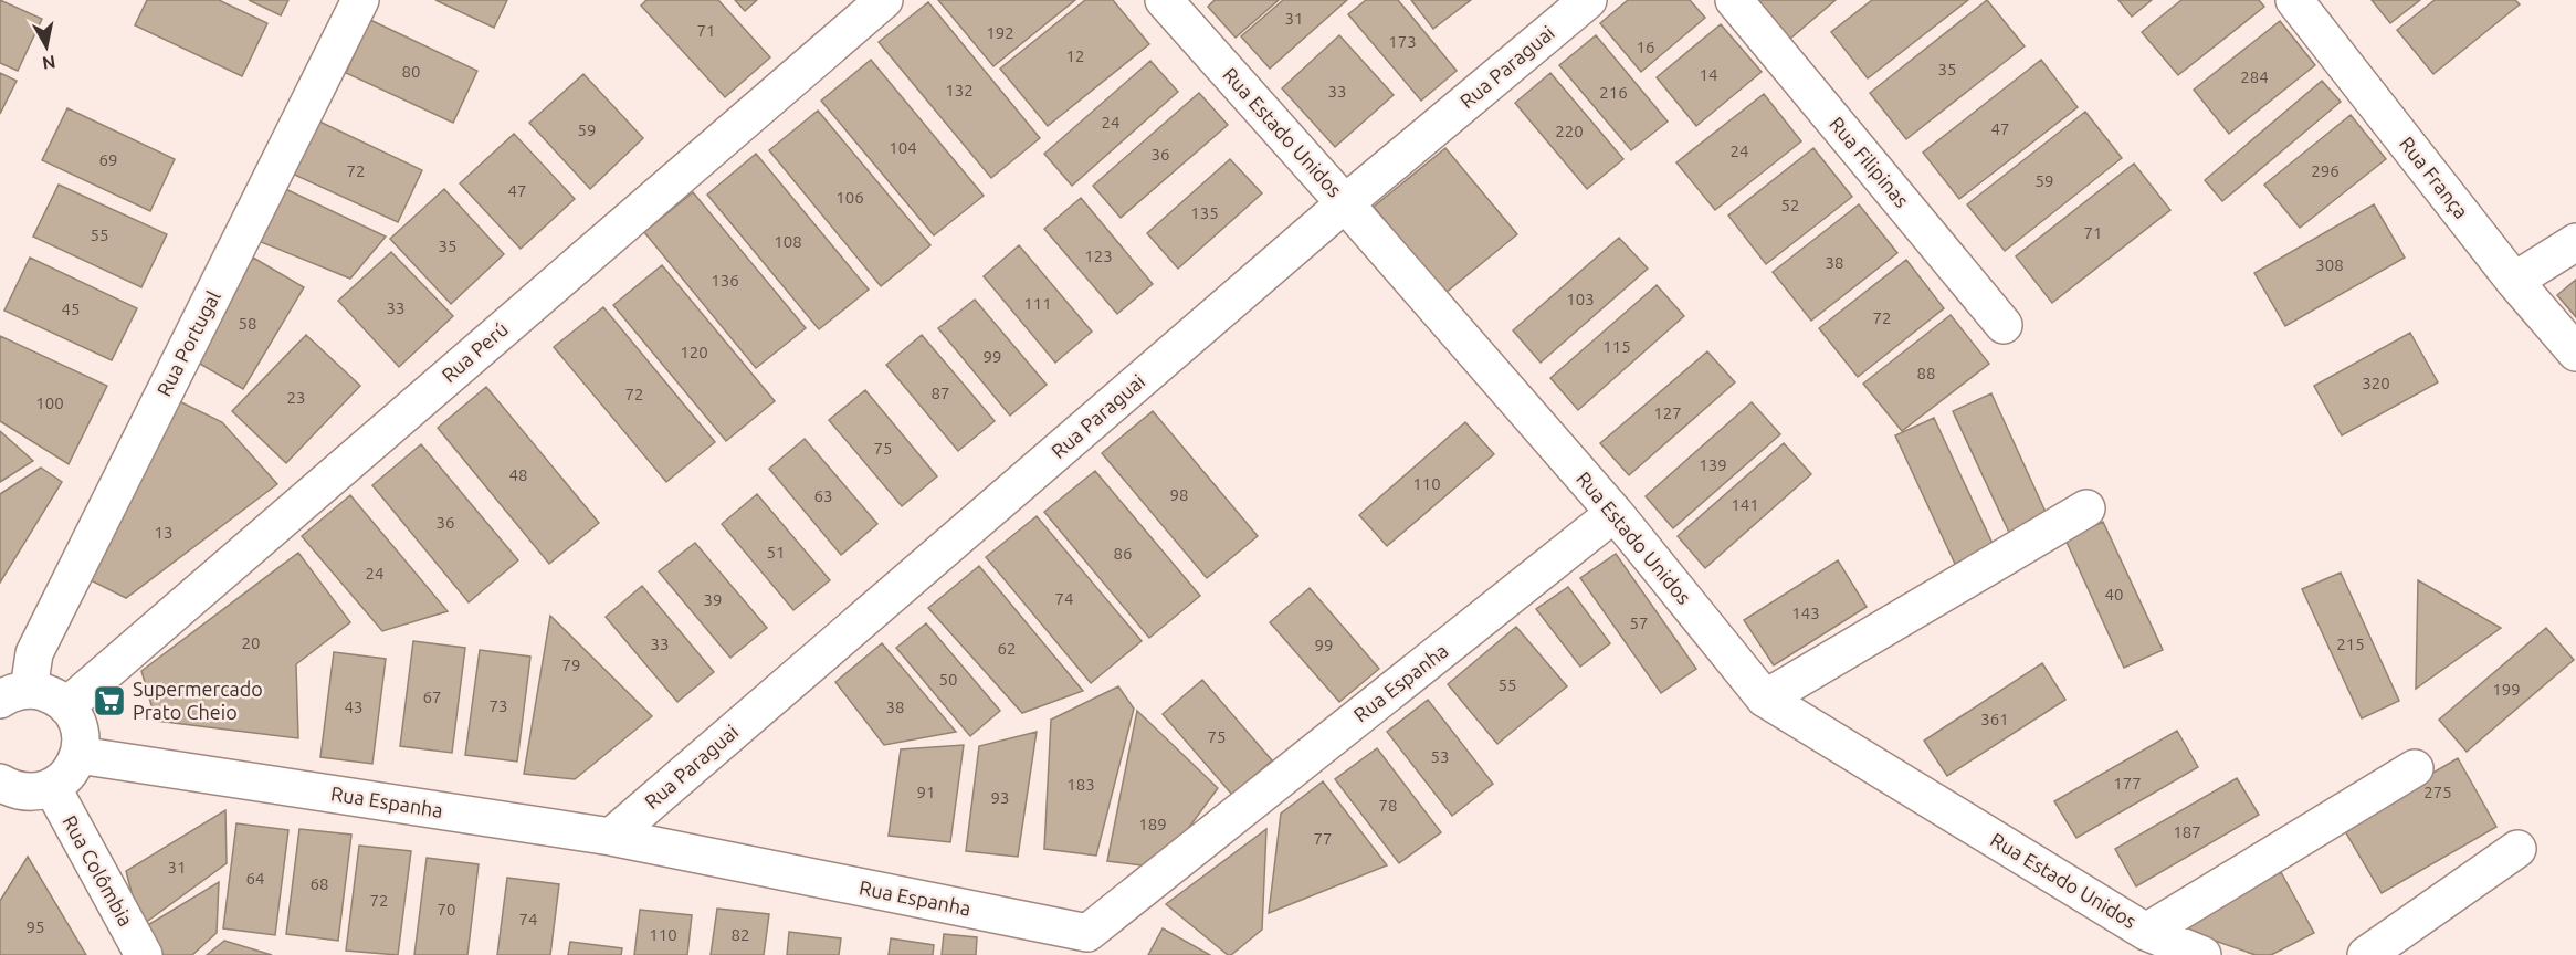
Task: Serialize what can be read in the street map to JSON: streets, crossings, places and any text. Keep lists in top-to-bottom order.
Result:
{
  "streets": {
    "street": [
      "Rua Paraguai",
      "Rua Estado Unidos",
      "Rua Filipinas",
      "Rua França",
      "Rua Portugal",
      "Rua Perú",
      "Rua Espanha",
      "Rua Colômbia"
    ]
  },
  "crossings": [
    ["Rua Paraguai", "Rua Estado Unidos"],
    ["Rua Paraguai", "Rua Espanha"],
    ["Rua Estado Unidos", "Rua Espanha"]
  ],
  "places": {
    "supermarket": ["Supermercado Prato Cheio"]
  },
  "house_numbers": [
    "31",
    "71",
    "192",
    "173",
    "16",
    "12",
    "35",
    "80",
    "14",
    "284",
    "132",
    "33",
    "216",
    "24",
    "47",
    "59",
    "220",
    "104",
    "24",
    "36",
    "69",
    "72",
    "296",
    "59",
    "47",
    "106",
    "52",
    "135",
    "71",
    "55",
    "108",
    "35",
    "123",
    "38",
    "308",
    "136",
    "103",
    "111",
    "33",
    "45",
    "72",
    "58",
    "115",
    "120",
    "99",
    "88",
    "320",
    "87",
    "72",
    "23",
    "100",
    "127",
    "75",
    "139",
    "48",
    "110",
    "98",
    "63",
    "141",
    "36",
    "13",
    "51",
    "86",
    "24",
    "40",
    "74",
    "39",
    "143",
    "57",
    "20",
    "33",
    "215",
    "99",
    "62",
    "79",
    "50",
    "55",
    "199",
    "67",
    "73",
    "43",
    "38",
    "361",
    "75",
    "53",
    "177",
    "183",
    "91",
    "275",
    "93",
    "78",
    "189",
    "187",
    "77",
    "31",
    "64",
    "68",
    "72",
    "70",
    "74",
    "95",
    "110",
    "82"
  ],
  "north": "bottom"
}
